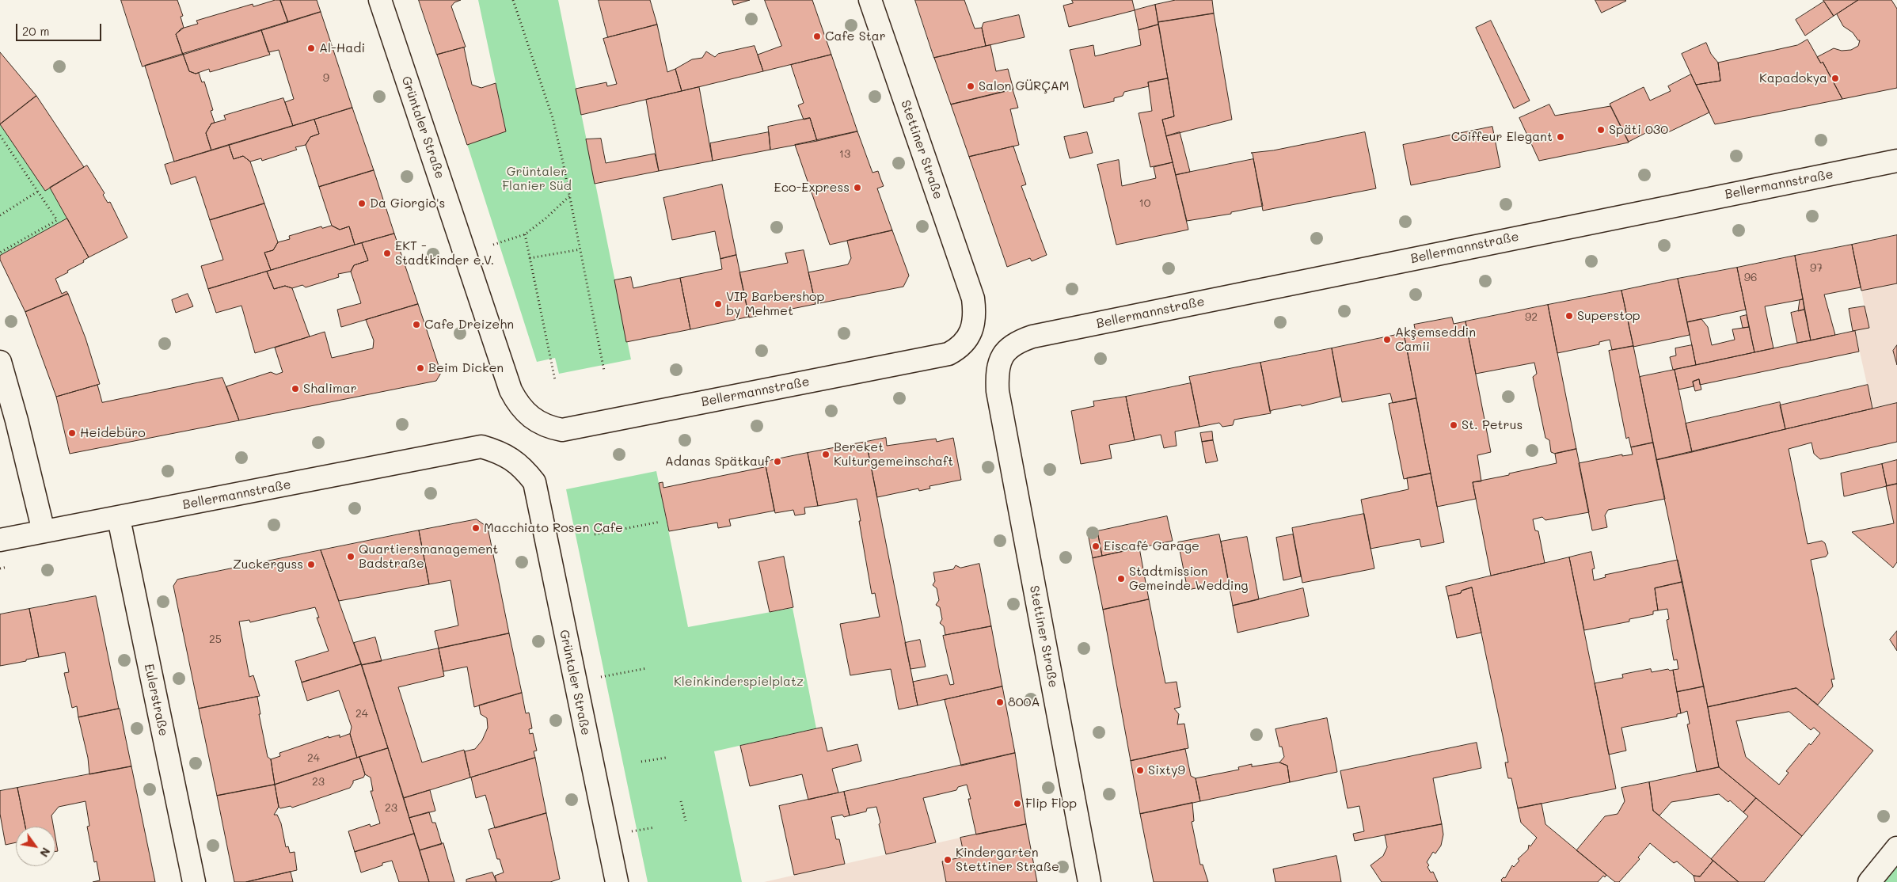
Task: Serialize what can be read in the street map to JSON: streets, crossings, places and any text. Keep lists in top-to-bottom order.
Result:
{
  "streets": {
    "street": [
      "Grüntaler Straße",
      "Stettiner Straße",
      "Bellermannstraße",
      "Eulerstraße"
    ]
  },
  "crossings": [
    ["Grüntaler Straße", "Bellermannstraße"],
    ["Stettiner Straße", "Bellermannstraße"],
    ["Bellermannstraße", "Eulerstraße"]
  ],
  "parks": ["Grüntaler Flanier Süd", "Kleinkinderspielplatz"],
  "places": [
    "Cafe Star",
    "Al-Hadi",
    "Kapadokya",
    "Salon GÜRÇAM",
    "Späti 030",
    "Coiffeur Elegant",
    "Eco-Express",
    "Da Giorgio's",
    "EKT - Stadtkinder e.V.",
    "VIP Barbershop by Mehmet",
    "Superstop",
    "Cafe Dreizehn",
    "Akşemseddin Camii",
    "Beim Dicken",
    "Shalimar",
    "St. Petrus",
    "Heidebüro",
    "Bereket Kulturgemeinschaft",
    "Adanas Spätkauf",
    "Macchiato Rosen Cafe",
    "Eiscafé Garage",
    "Quartiersmanagement Badstraße",
    "Zuckerguss",
    "Stadtmission Gemeinde Wedding",
    "800A",
    "Sixty9",
    "Flip Flop",
    "Kindergarten Stettiner Straße"
  ],
  "house_numbers": [
    "9",
    "13",
    "10",
    "97",
    "96",
    "92",
    "25",
    "24",
    "24",
    "23",
    "23"
  ],
  "scale_bar": "20 m",
  "north": "bottom right"
}
